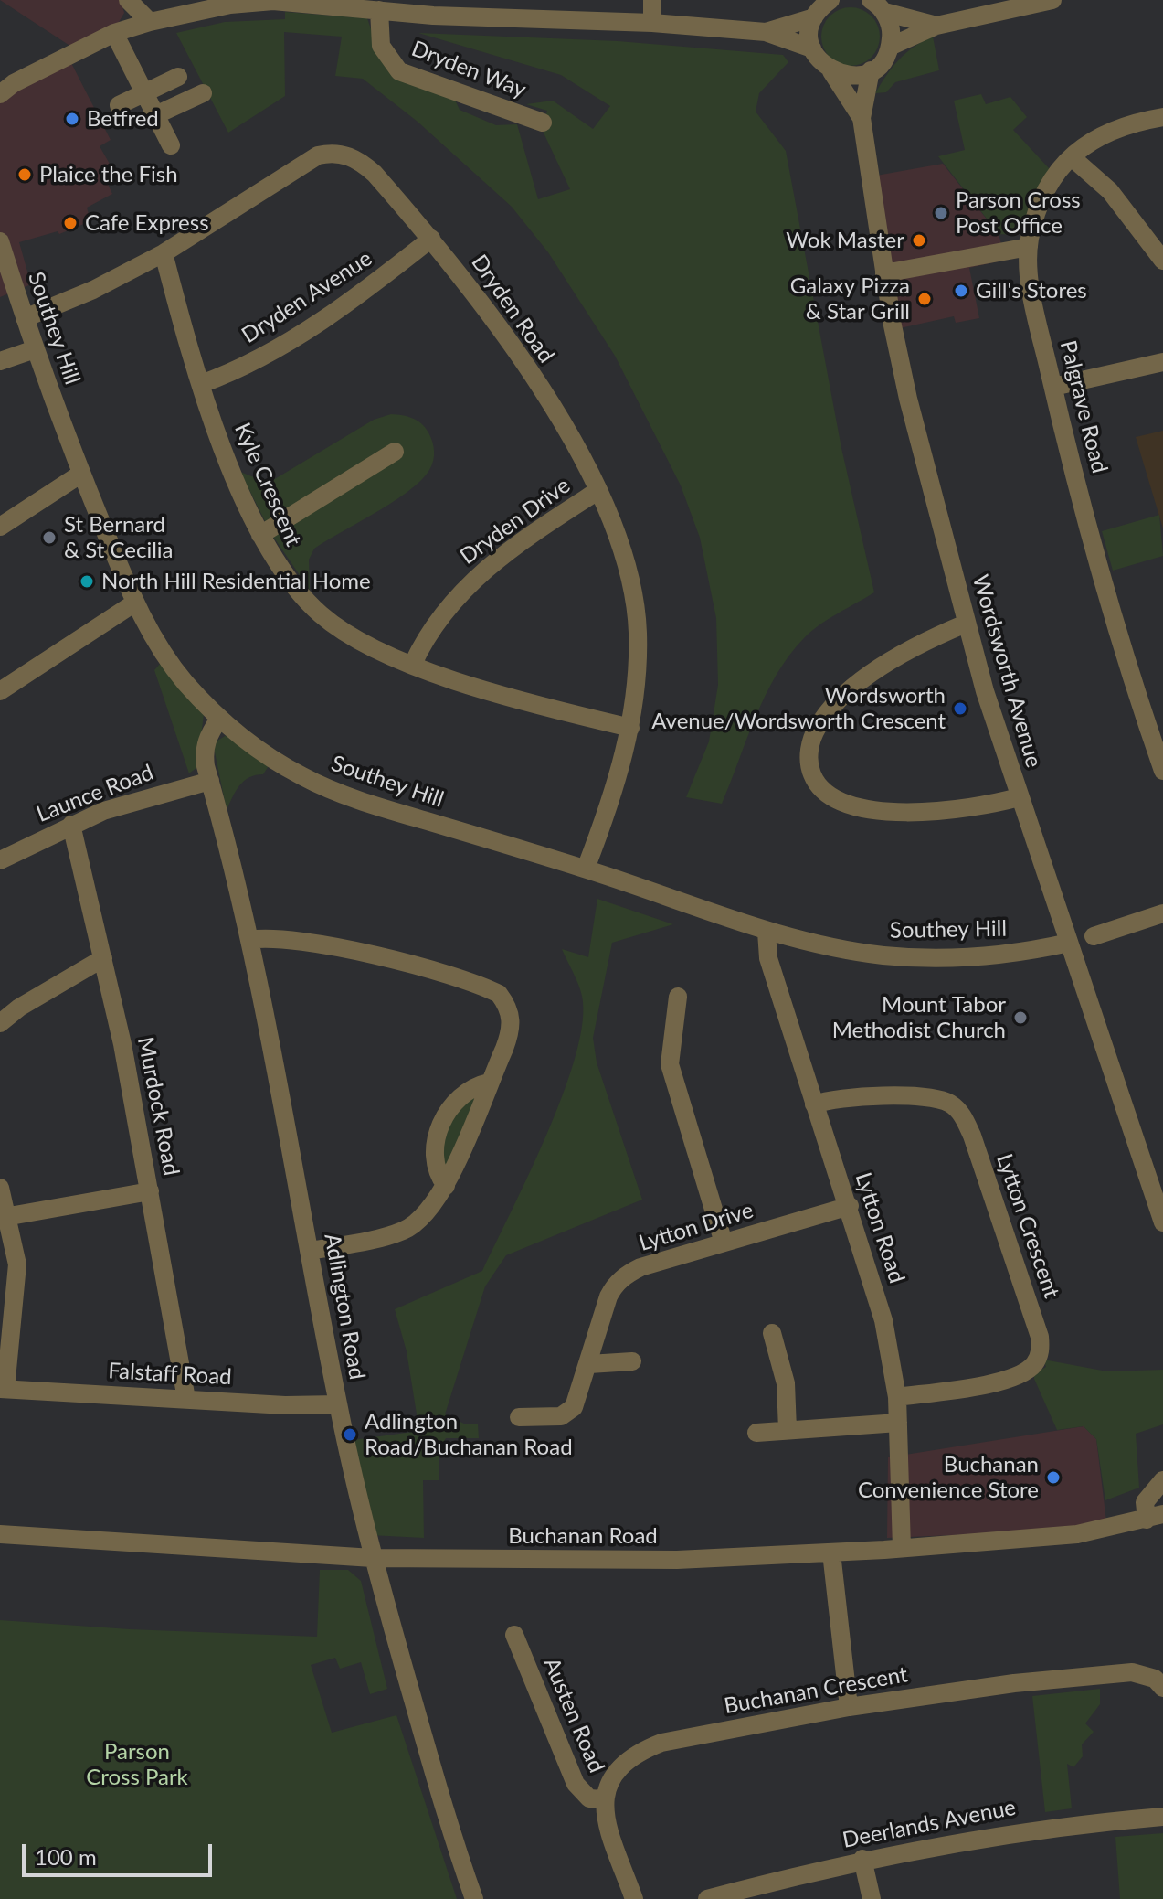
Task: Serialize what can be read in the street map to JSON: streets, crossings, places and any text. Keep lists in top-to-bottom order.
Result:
{
  "streets": {
    "street": [
      "Dryden Way",
      "Dryden Avenue",
      "Dryden Road",
      "Southey Hill",
      "Palgrave Road",
      "Kyle Crescent",
      "Dryden Drive",
      "Wordsworth Avenue",
      "Launce Road",
      "Murdock Road",
      "Lytton Crescent",
      "Lytton Drive",
      "Lytton Road",
      "Adlington Road",
      "Falstaff Road",
      "Buchanan Road",
      "Buchanan Crescent",
      "Austen Road",
      "Deerlands Avenue"
    ]
  },
  "crossings": [
    ["Dryden Avenue", "Dryden Road"],
    ["Dryden Avenue", "Kyle Crescent"],
    ["Dryden Road", "Southey Hill"],
    ["Dryden Road", "Kyle Crescent"],
    ["Dryden Road", "Dryden Drive"],
    ["Southey Hill", "Wordsworth Avenue"],
    ["Southey Hill", "Lytton Road"],
    ["Southey Hill", "Adlington Road"],
    ["Kyle Crescent", "Dryden Drive"],
    ["Launce Road", "Murdock Road"],
    ["Launce Road", "Adlington Road"],
    ["Murdock Road", "Falstaff Road"],
    ["Lytton Crescent", "Lytton Road"],
    ["Lytton Drive", "Lytton Road"],
    ["Lytton Road", "Buchanan Road"],
    ["Adlington Road", "Falstaff Road"],
    ["Adlington Road", "Buchanan Road"],
    ["Buchanan Crescent", "Austen Road"]
  ],
  "parks": ["Parson Cross Park"],
  "places": [
    "Betfred",
    "Plaice the Fish",
    "Parson Cross Post Office",
    "Cafe Express",
    "Wok Master",
    "Gill's Stores",
    "Galaxy Pizza & Star Grill",
    "St Bernard & St Cecilia",
    "North Hill Residential Home",
    "Wordsworth Avenue/Wordsworth Crescent",
    "Mount Tabor Methodist Church",
    "Adlington Road/Buchanan Road",
    "Buchanan Convenience Store"
  ],
  "scale_bar": "100 m"
}
